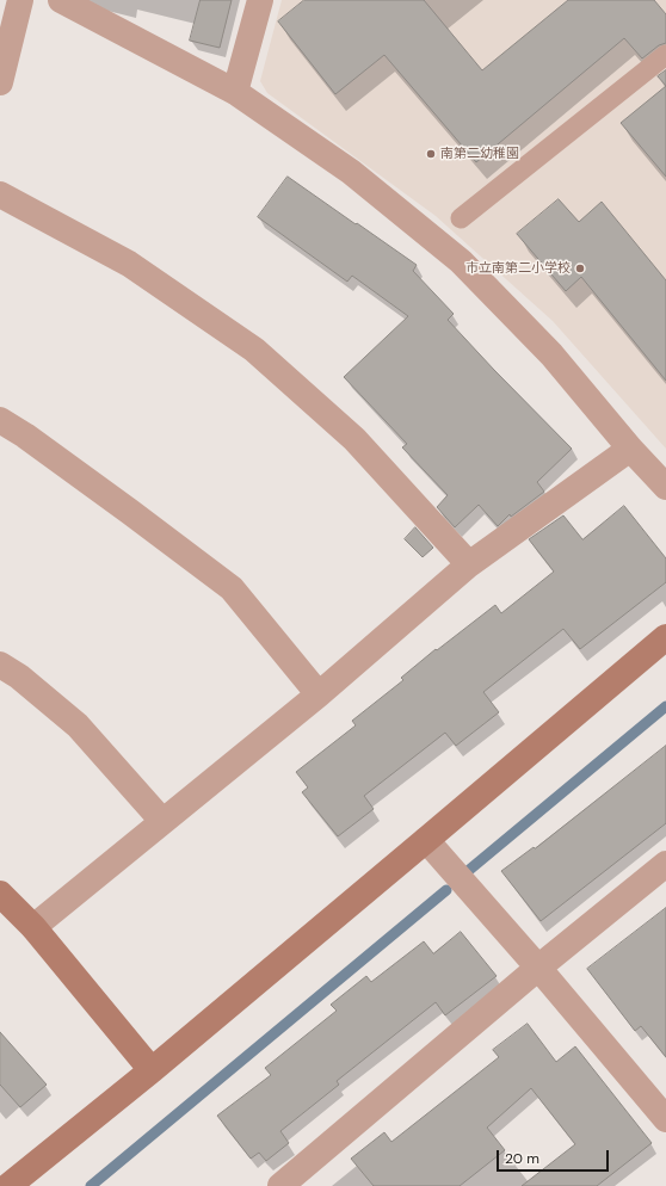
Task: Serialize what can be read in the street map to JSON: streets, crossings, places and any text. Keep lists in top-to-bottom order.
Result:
{
  "places": ["南第二幼稚園", "市立南第二小学校"],
  "scale_bar": "20 m"
}
